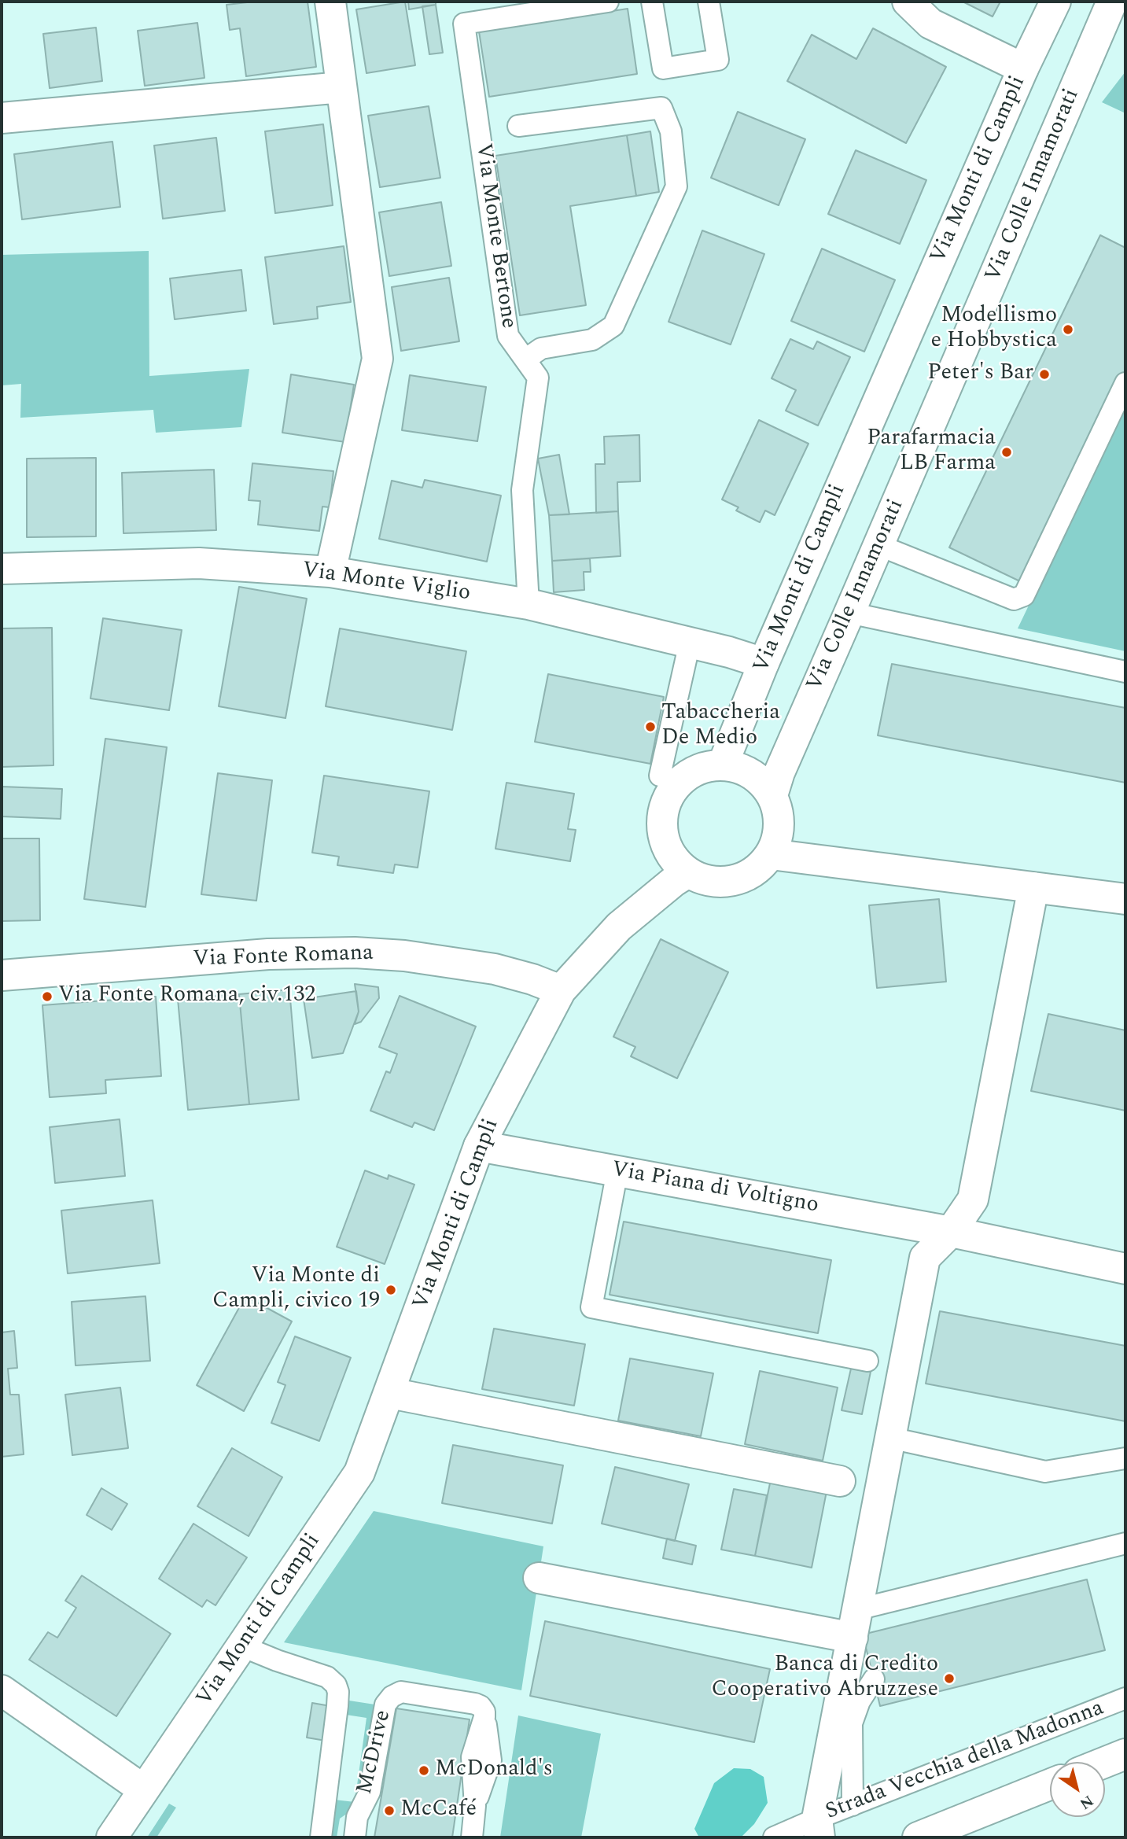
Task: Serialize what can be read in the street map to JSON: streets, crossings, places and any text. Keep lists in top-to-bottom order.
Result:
{
  "streets": {
    "street": [
      "Via Monti di Campli",
      "Via Colle Innamorati",
      "Via Monte Viglio",
      "Via Fonte Romana",
      "Via Piana di Voltigno"
    ],
    "lane": ["Via Monte Bertone", "McDrive", "Strada Vecchia della Madonna"]
  },
  "crossings": [
    ["Via Monti di Campli", "Via Colle Innamorati"],
    ["Via Monti di Campli", "Via Monte Viglio"],
    ["Via Monti di Campli", "Via Fonte Romana"],
    ["Via Monti di Campli", "Via Piana di Voltigno"],
    ["Via Monte Bertone", "Via Monte Viglio"]
  ],
  "places": [
    "Modellismo e Hobbystica",
    "Peter's Bar",
    "Parafarmacia LB Farma",
    "Tabaccheria De Medio",
    "Via Fonte Romana, civ.132",
    "Via Monte di Campli, civico 19",
    "Banca di Credito Cooperativo Abruzzese",
    "McDonald's",
    "McCafé"
  ],
  "north": "bottom right"
}
